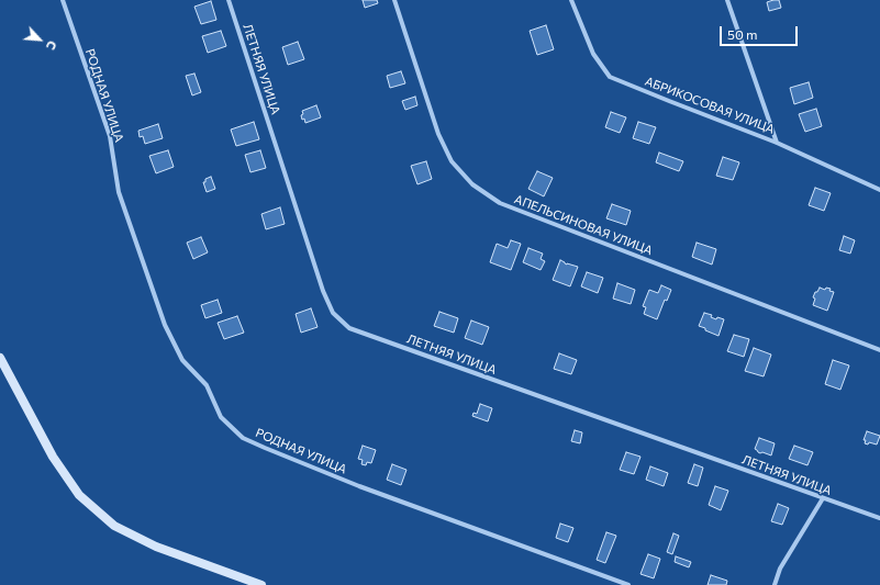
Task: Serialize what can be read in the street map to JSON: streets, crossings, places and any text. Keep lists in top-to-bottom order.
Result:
{
  "streets": {
    "street": [
      "ЛЕТНЯЯ УЛИЦА",
      "РОДНАЯ УЛИЦА",
      "АБРИКОСОВАЯ УЛИЦА",
      "АПЕЛЬСИНОВАЯ УЛИЦА"
    ]
  },
  "scale_bar": "50 m",
  "north": "bottom right"
}
